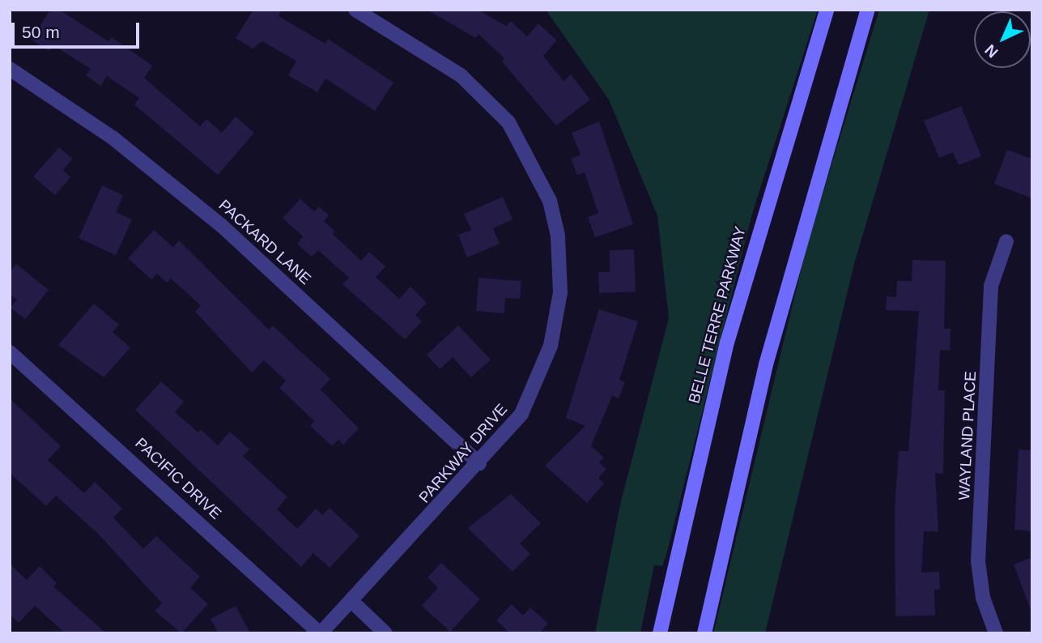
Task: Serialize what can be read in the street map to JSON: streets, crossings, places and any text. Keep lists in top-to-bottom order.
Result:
{
  "streets": {
    "main road": ["BELLE TERRE PARKWAY"],
    "street": [
      "PACKARD LANE",
      "WAYLAND PLACE",
      "PARKWAY DRIVE",
      "PACIFIC DRIVE"
    ]
  },
  "crossings": [
    ["PACKARD LANE", "PARKWAY DRIVE"],
    ["PARKWAY DRIVE", "PACIFIC DRIVE"]
  ],
  "scale_bar": "50 m",
  "north": "bottom left"
}
